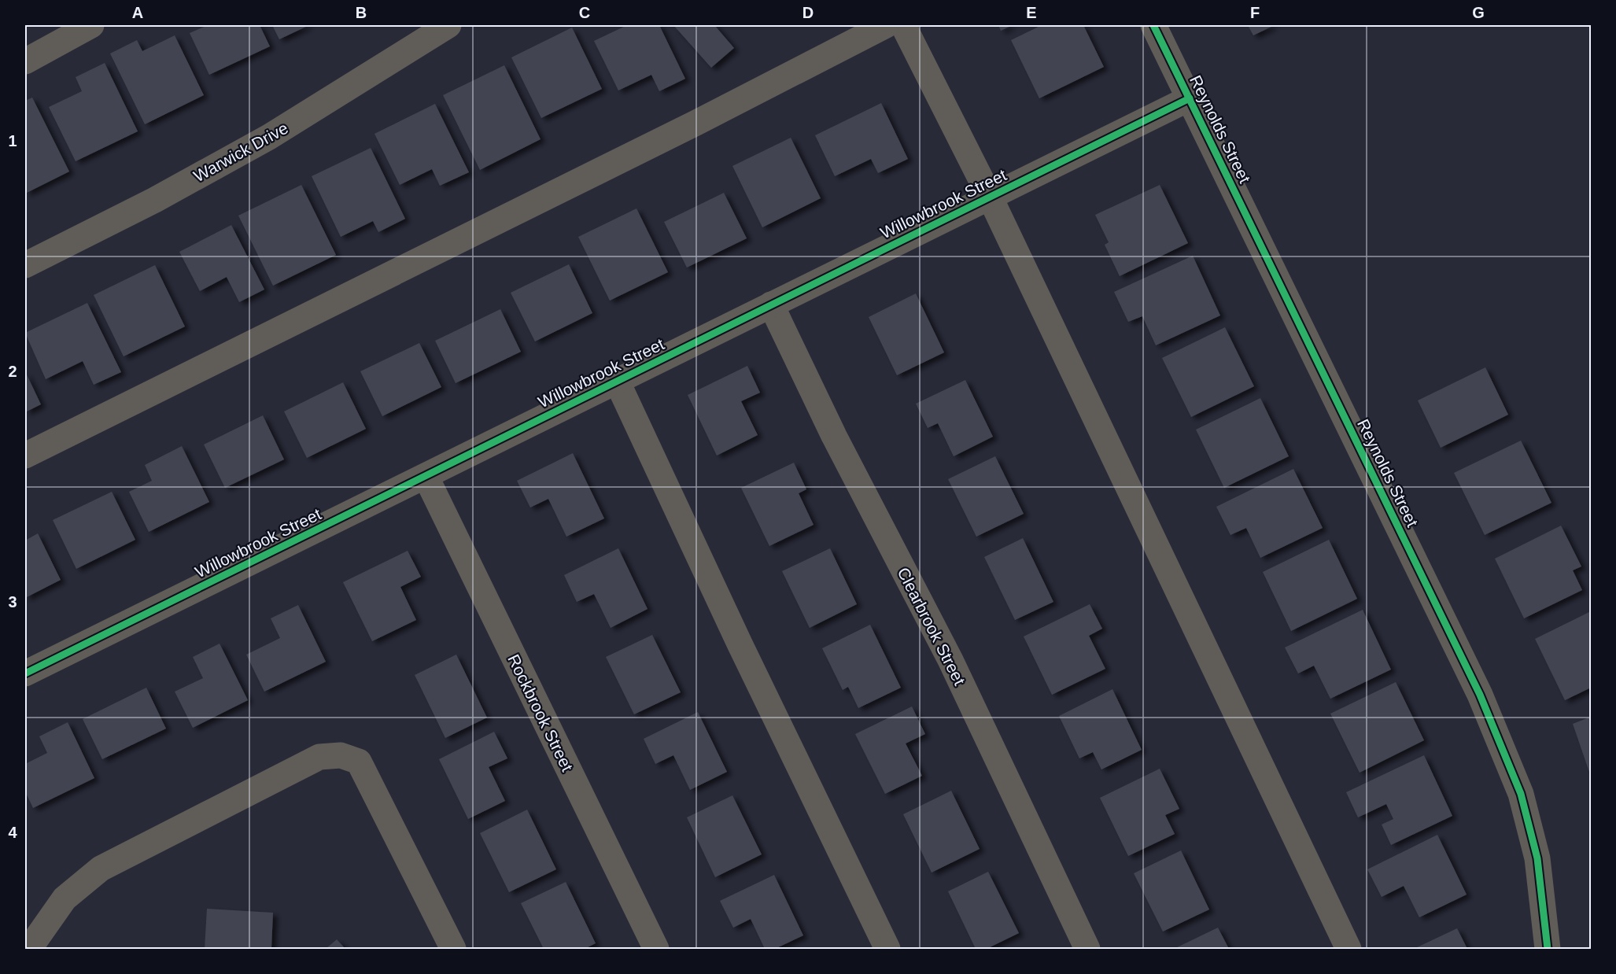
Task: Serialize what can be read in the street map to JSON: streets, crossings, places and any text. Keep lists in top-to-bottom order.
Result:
{
  "streets": {
    "street": [
      "Reynolds Street",
      "Warwick Drive",
      "Willowbrook Street",
      "Clearbrook Street",
      "Rockbrook Street"
    ]
  },
  "crossings": [
    ["Reynolds Street", "Willowbrook Street"],
    ["Willowbrook Street", "Clearbrook Street"],
    ["Willowbrook Street", "Rockbrook Street"]
  ],
  "grid": {
    "columns": [
      "A",
      "B",
      "C",
      "D",
      "E",
      "F",
      "G"
    ],
    "rows": [
      "1",
      "2",
      "3",
      "4"
    ]
  }
}
